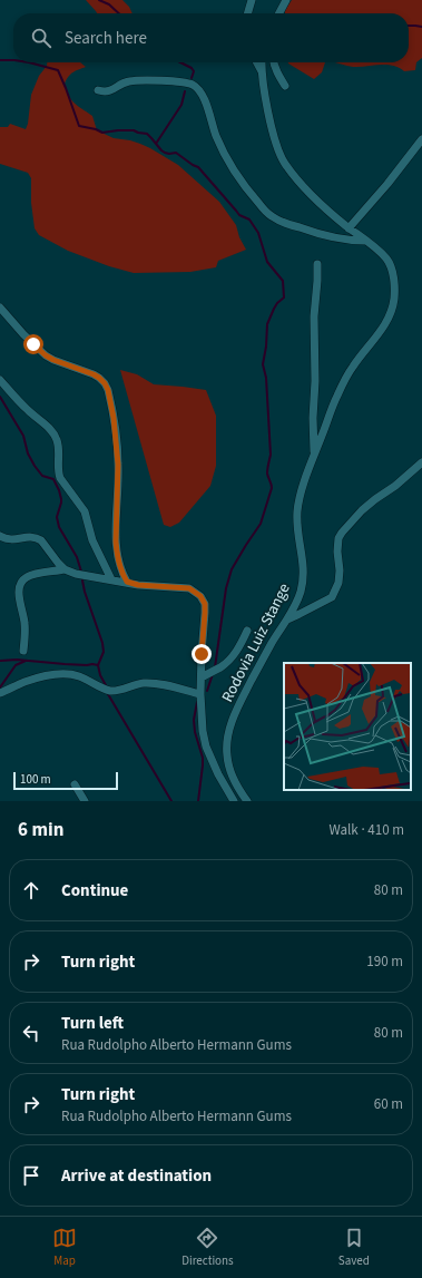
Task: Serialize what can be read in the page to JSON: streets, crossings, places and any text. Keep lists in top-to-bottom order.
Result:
{
  "streets": {
    "street": ["Rodovia Luiz Stange"]
  },
  "scale_bar": "100 m",
  "page": {
    "search": "Search here",
    "scale": "100 m",
    "heading": ["6 min", "Walk · 410 m"],
    "list": [
      ["Continue", "80 m"],
      ["Turn right", "190 m"],
      ["Turn left", "Rua Rudolpho Alberto Hermann Gums", "80 m"],
      ["Turn right", "Rua Rudolpho Alberto Hermann Gums", "60 m"],
      "Arrive at destination"
    ],
    "nav": ["Map", "Directions", "Saved"]
  }
}
